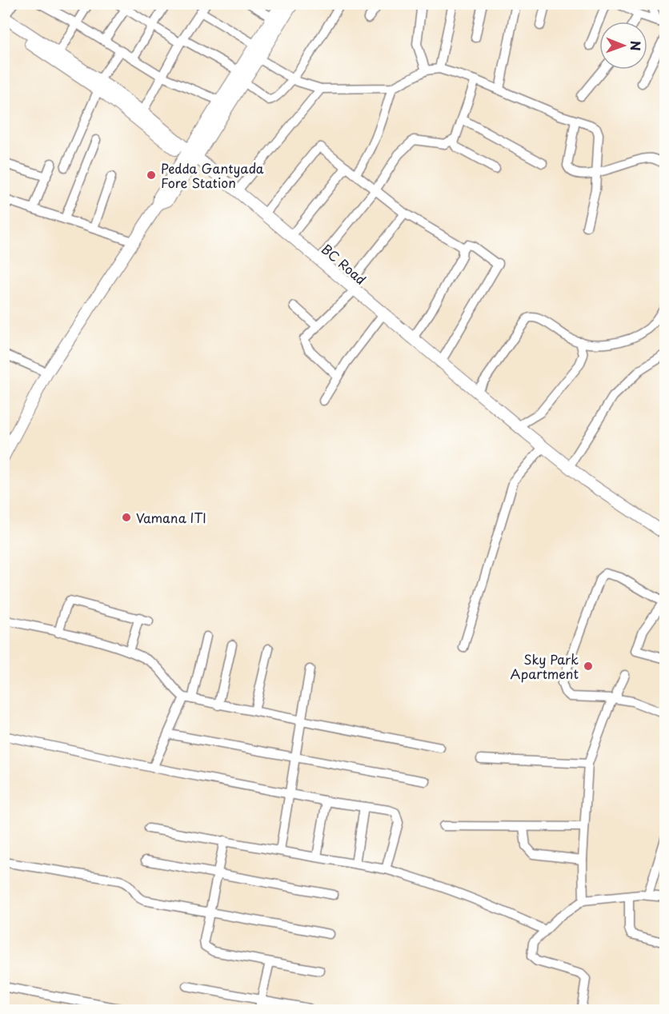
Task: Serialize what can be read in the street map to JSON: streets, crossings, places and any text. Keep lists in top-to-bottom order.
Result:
{
  "streets": {
    "street": ["BC Road"]
  },
  "places": ["Pedda Gantyada Fore Station", "Vamana ITI", "Sky Park Apartment"],
  "north": "right"
}
